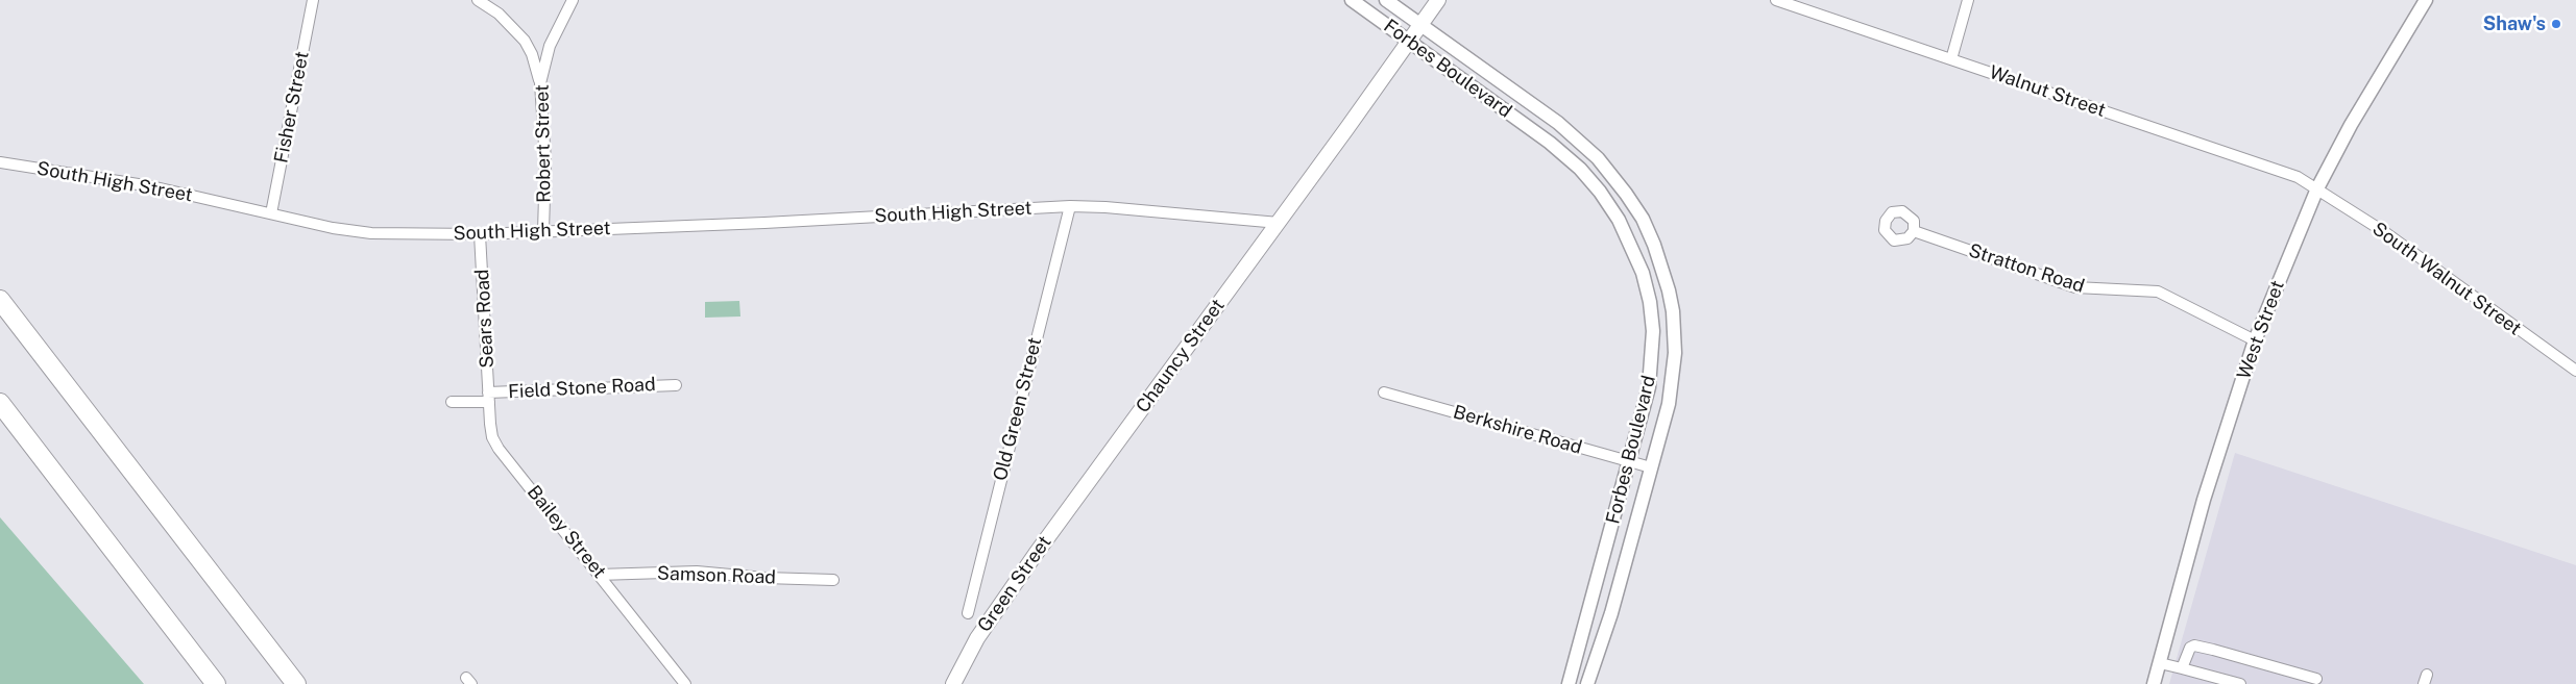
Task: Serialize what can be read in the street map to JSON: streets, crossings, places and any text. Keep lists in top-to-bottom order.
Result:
{
  "streets": {
    "main road": ["Chauncy Street", "Green Street"],
    "street": [
      "Forbes Boulevard",
      "Walnut Street",
      "Fisher Street",
      "Robert Street",
      "South High Street",
      "Stratton Road",
      "South Walnut Street",
      "Sears Road",
      "West Street",
      "Field Stone Road",
      "Old Green Street",
      "Berkshire Road",
      "Bailey Street",
      "Samson Road"
    ]
  },
  "crossings": [
    ["Forbes Boulevard", "Chauncy Street"],
    ["Forbes Boulevard", "Berkshire Road"],
    ["Walnut Street", "South Walnut Street"],
    ["Walnut Street", "West Street"],
    ["Fisher Street", "South High Street"],
    ["Robert Street", "South High Street"],
    ["South High Street", "Sears Road"],
    ["South High Street", "Old Green Street"],
    ["Stratton Road", "West Street"],
    ["South Walnut Street", "West Street"],
    ["Sears Road", "Field Stone Road"],
    ["Sears Road", "Bailey Street"],
    ["Chauncy Street", "Green Street"],
    ["Field Stone Road", "Bailey Street"],
    ["Bailey Street", "Samson Road"]
  ],
  "places": ["Shaw's"]
}
